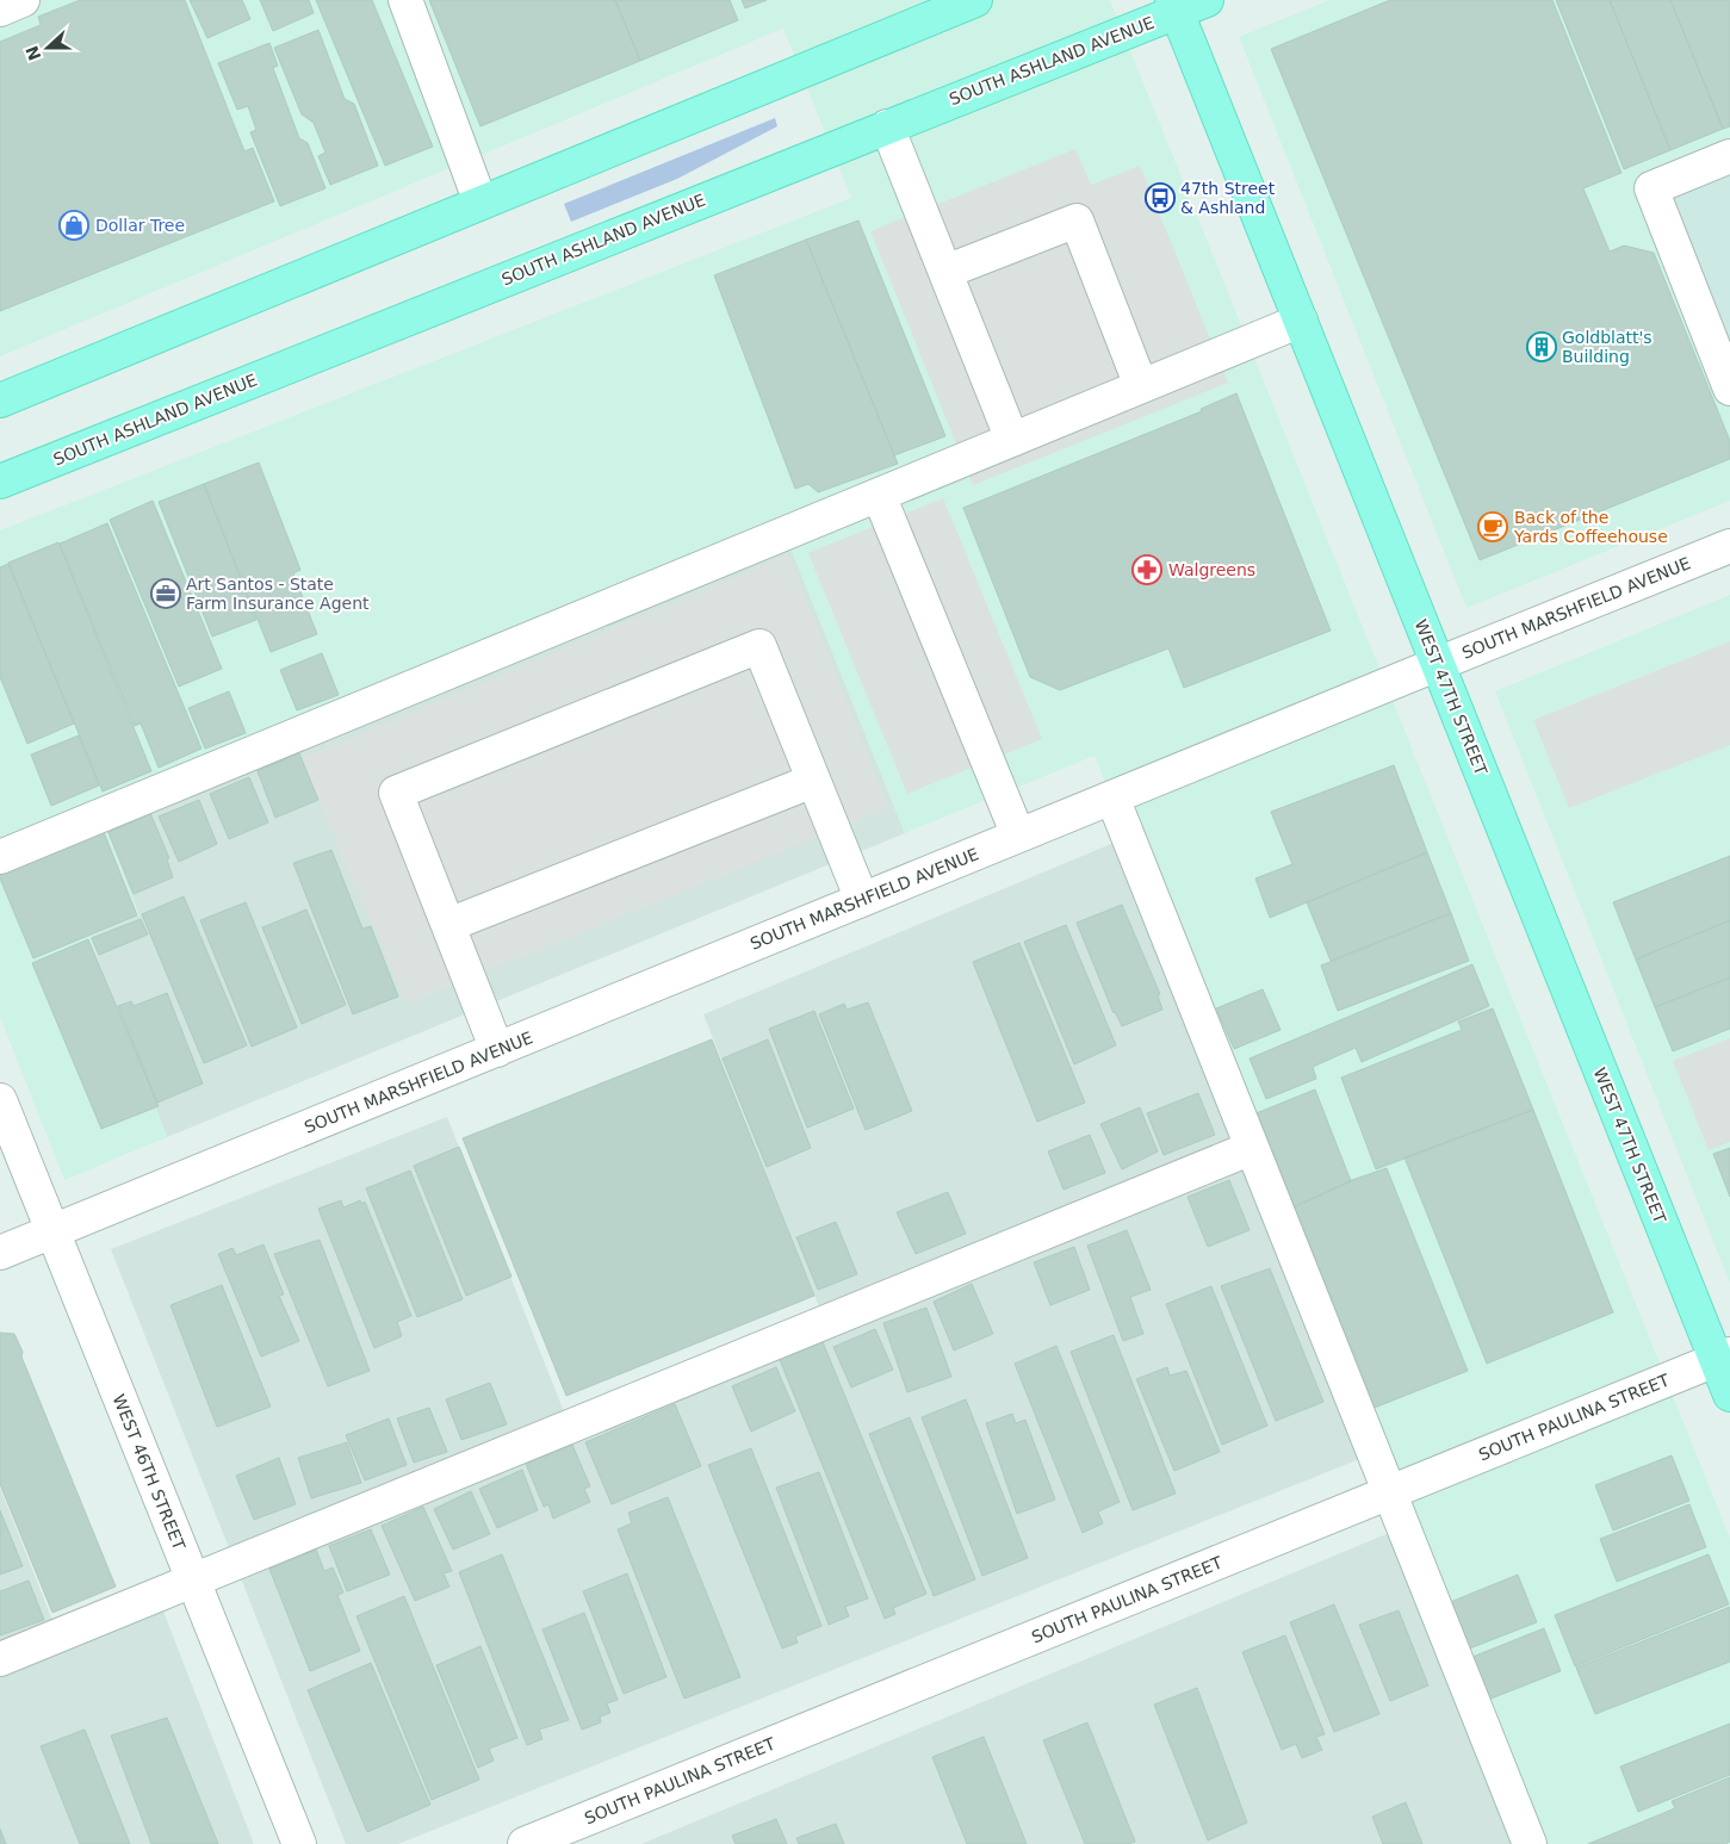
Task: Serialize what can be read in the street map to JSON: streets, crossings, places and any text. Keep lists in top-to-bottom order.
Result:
{
  "streets": {
    "main road": ["SOUTH ASHLAND AVENUE", "WEST 47TH STREET"],
    "street": ["SOUTH MARSHFIELD AVENUE", "SOUTH PAULINA STREET", "WEST 46TH STREET"]
  },
  "crossings": [
    ["SOUTH ASHLAND AVENUE", "WEST 47TH STREET"],
    ["SOUTH MARSHFIELD AVENUE", "WEST 47TH STREET"],
    ["SOUTH MARSHFIELD AVENUE", "WEST 46TH STREET"],
    ["WEST 47TH STREET", "SOUTH PAULINA STREET"]
  ],
  "places": {
    "bus stop": ["47th Street & Ashland"],
    "shop": ["Dollar Tree"],
    "building": ["Goldblatt's Building"],
    "cafe": ["Back of the Yards Coffeehouse"],
    "pharmacy": ["Walgreens"],
    "office": ["Art Santos - State Farm Insurance Agent"]
  },
  "north": "left"
}
